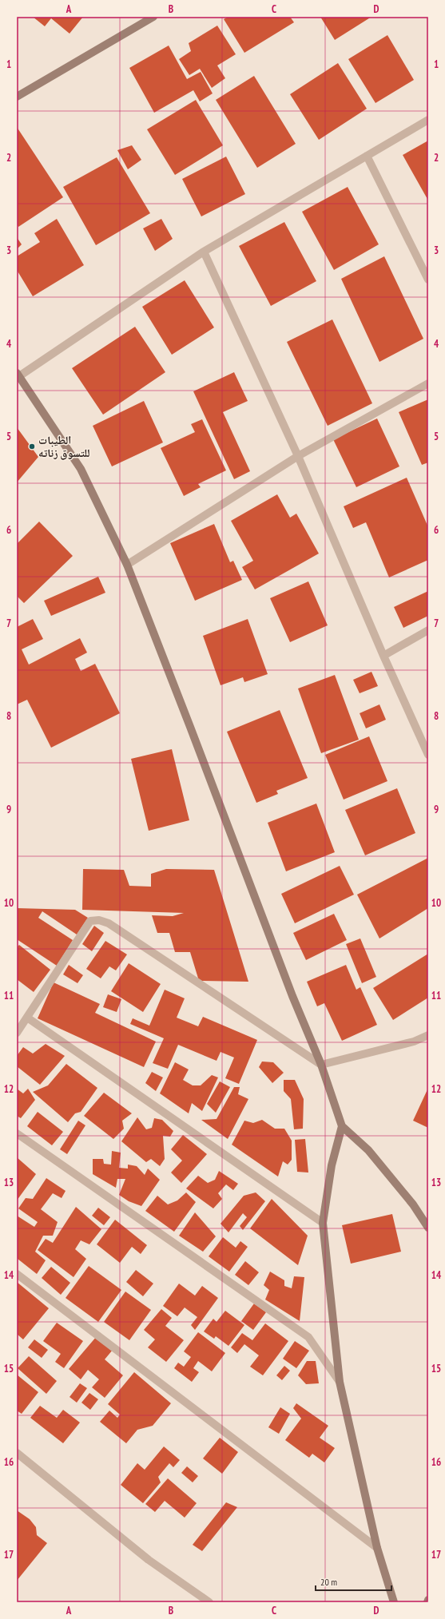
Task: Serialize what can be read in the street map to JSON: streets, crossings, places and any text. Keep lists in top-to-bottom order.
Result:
{
  "places": ["الطيبات للتسوق زناته"],
  "scale_bar": "20 m",
  "grid": {
    "columns": [
      "A",
      "B",
      "C",
      "D"
    ],
    "rows": [
      "1",
      "2",
      "3",
      "4",
      "5",
      "6",
      "7",
      "8",
      "9",
      "10",
      "11",
      "12",
      "13",
      "14",
      "15",
      "16",
      "17"
    ]
  }
}
